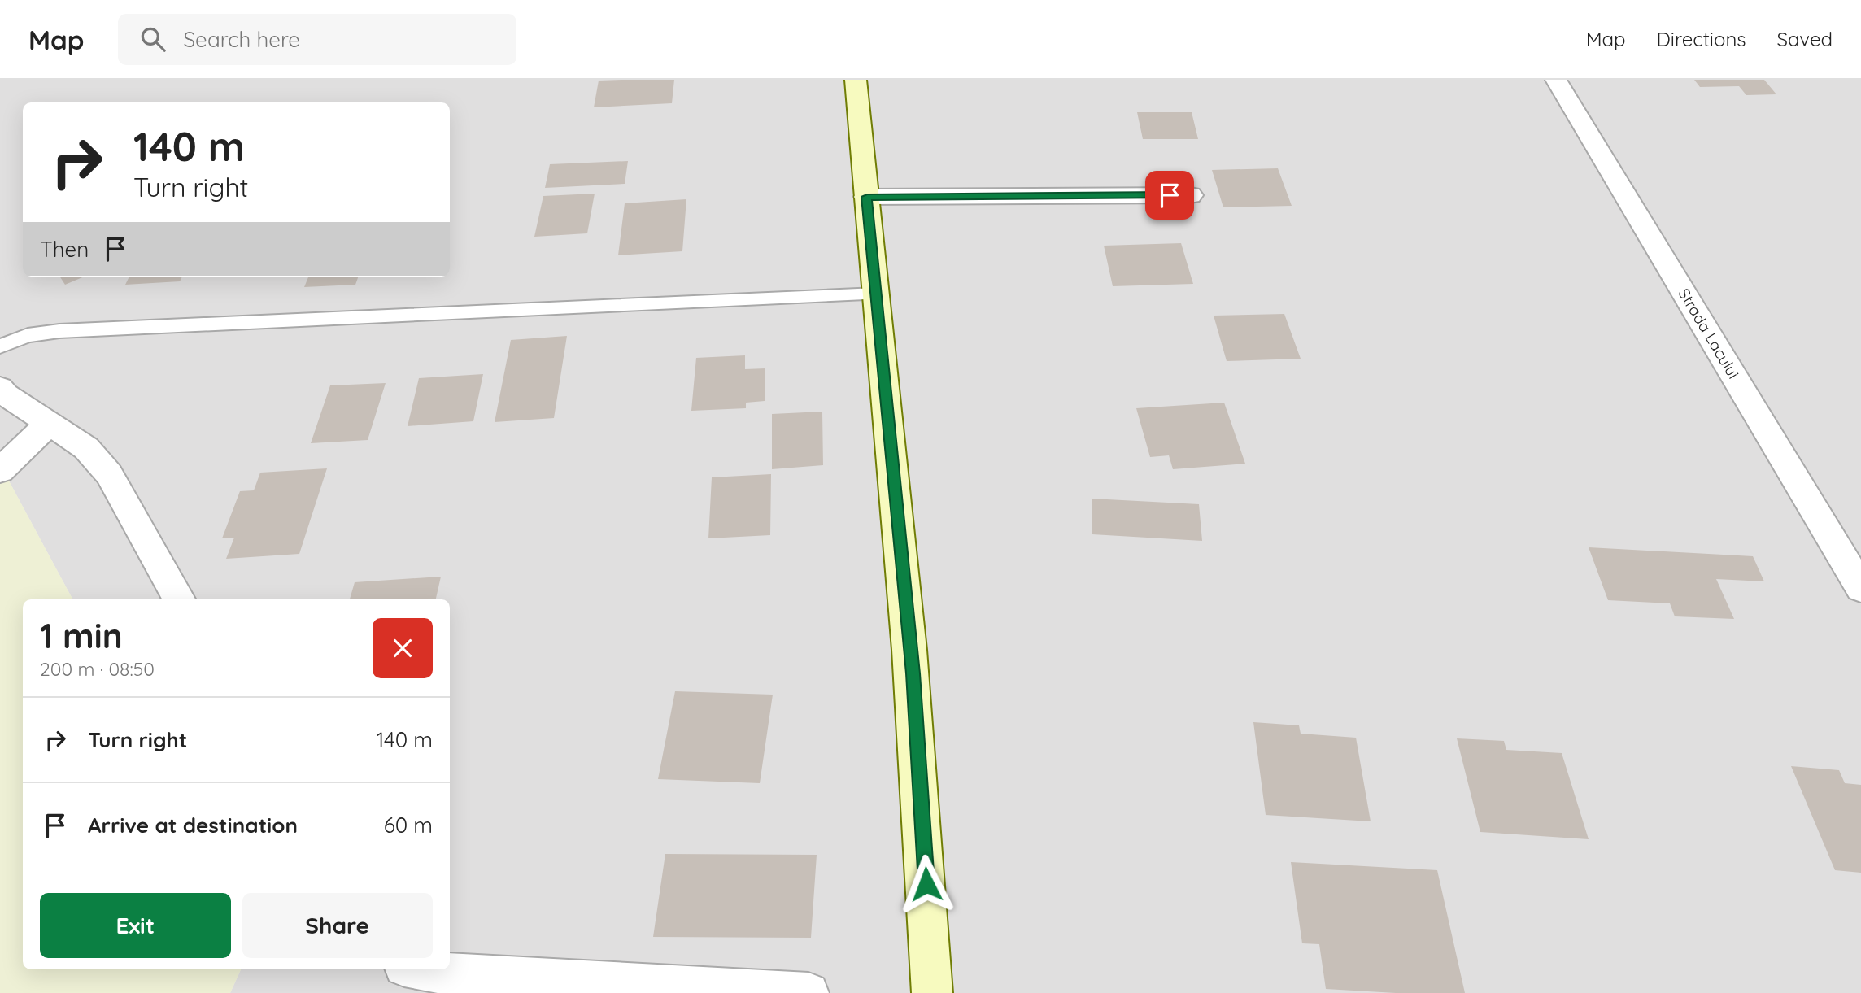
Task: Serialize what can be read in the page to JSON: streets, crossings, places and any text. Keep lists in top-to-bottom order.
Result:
{
  "streets": {
    "street": ["Strada Lacului"]
  },
  "page": {
    "header": "Map",
    "search": "Search here",
    "nav": ["Map", "Directions", "Saved"],
    "turn": ["140 m", "Turn right"],
    "then": "Then",
    "heading": ["1 min", "200 m · 08:50"],
    "list": [
      {
        "name": "Turn right",
        "value": "140 m"
      },
      {
        "name": "Arrive at destination",
        "value": "60 m"
      }
    ],
    "buttons": ["Exit", "Share"]
  }
}
